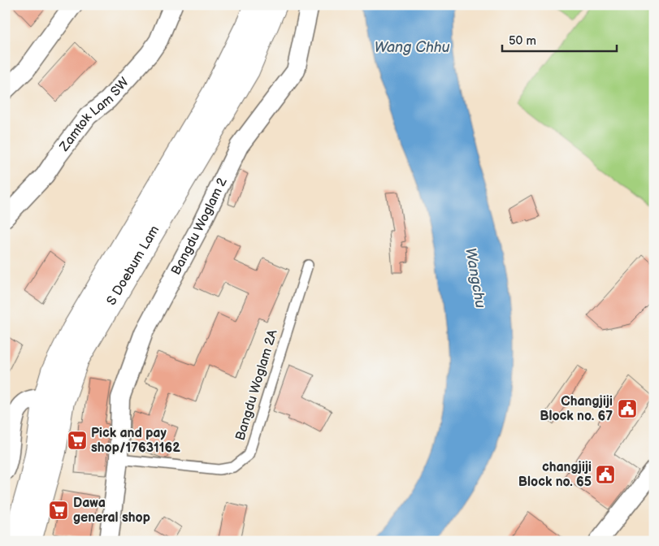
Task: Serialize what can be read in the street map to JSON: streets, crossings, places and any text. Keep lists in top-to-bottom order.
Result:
{
  "streets": {
    "highway": ["S Doebum Lam"],
    "street": ["Zamtok Lam SW", "Bangdu Woglam 2"],
    "lane": ["Bangdu Woglam 2A"]
  },
  "crossings": [
    ["Bangdu Woglam 2", "Bangdu Woglam 2A"]
  ],
  "water": ["Wang Chhu", "Wangchu"],
  "places": {
    "public building": ["Changjiji Block no. 67", "changjiji Block no. 65"],
    "supermarket": ["Pick and pay shop/17631162", "Dawa general shop"]
  },
  "scale_bar": "50 m"
}
